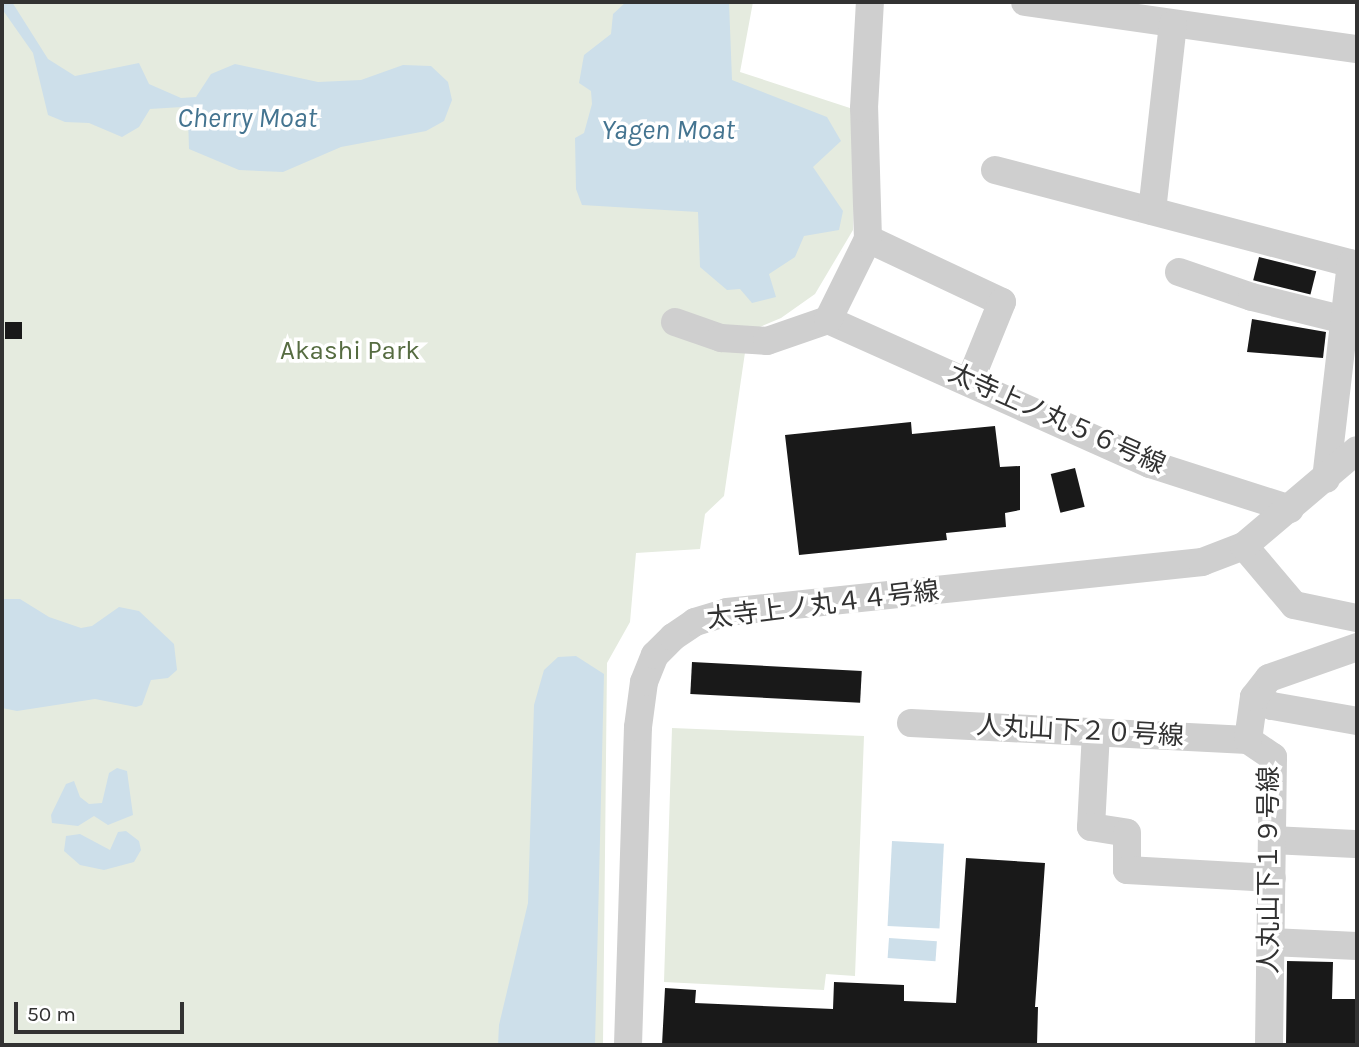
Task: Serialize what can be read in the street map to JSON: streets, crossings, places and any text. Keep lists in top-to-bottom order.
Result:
{
  "streets": {
    "street": [
      "太寺上ノ丸５６号線",
      "太寺上ノ丸４４号線",
      "人丸山下２０号線",
      "人丸山下１９号線"
    ]
  },
  "crossings": [
    ["太寺上ノ丸５６号線", "太寺上ノ丸４４号線"],
    ["人丸山下２０号線", "人丸山下１９号線"]
  ],
  "water": ["Cherry Moat", "Yagen Moat"],
  "parks": ["Akashi Park"],
  "scale_bar": "50 m"
}
